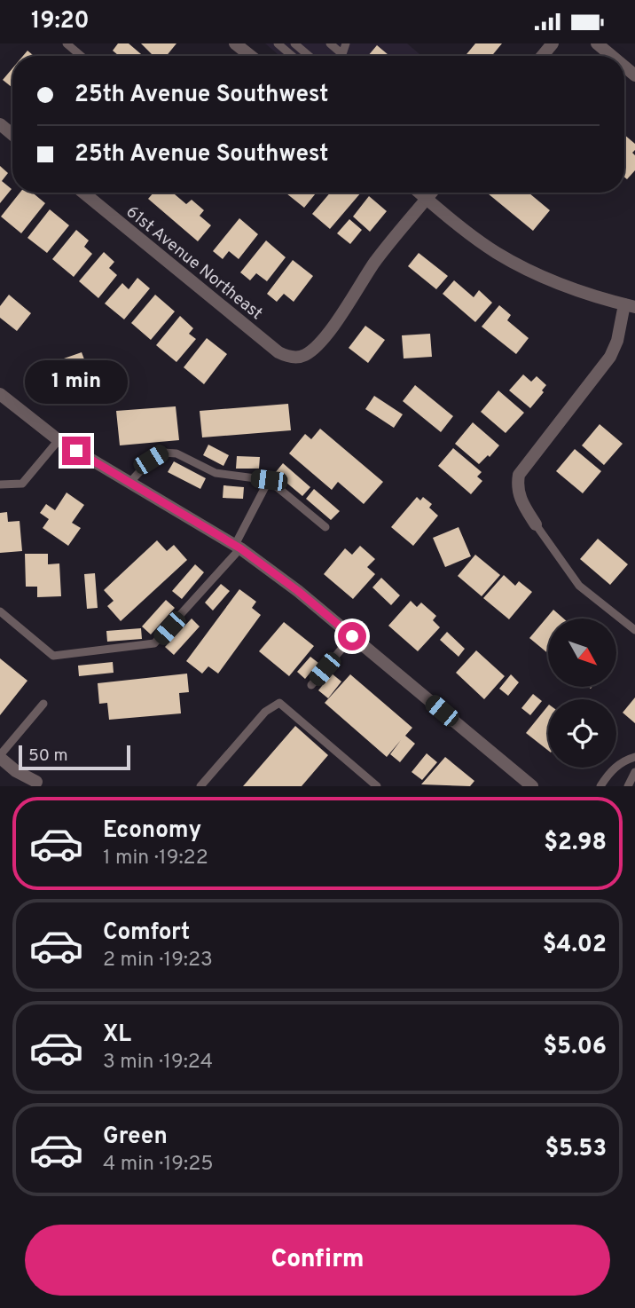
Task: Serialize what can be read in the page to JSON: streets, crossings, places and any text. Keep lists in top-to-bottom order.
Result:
{
  "streets": {
    "street": ["61st Avenue Northeast"]
  },
  "scale_bar": "50 m",
  "north": "bottom right",
  "page": {
    "status": "19:20",
    "banner": ["25th Avenue Southwest", "25th Avenue Southwest"],
    "bubble": "1 min",
    "scale": "50 m",
    "list": [
      {
        "name": "Economy",
        "note": "1 min · 19:22",
        "value": "$2.98"
      },
      {
        "name": "Comfort",
        "note": "2 min · 19:23",
        "value": "$4.02"
      },
      {
        "name": "XL",
        "note": "3 min · 19:24",
        "value": "$5.06"
      },
      {
        "name": "Green",
        "note": "4 min · 19:25",
        "value": "$5.53"
      }
    ],
    "buttons": "Confirm"
  }
}
